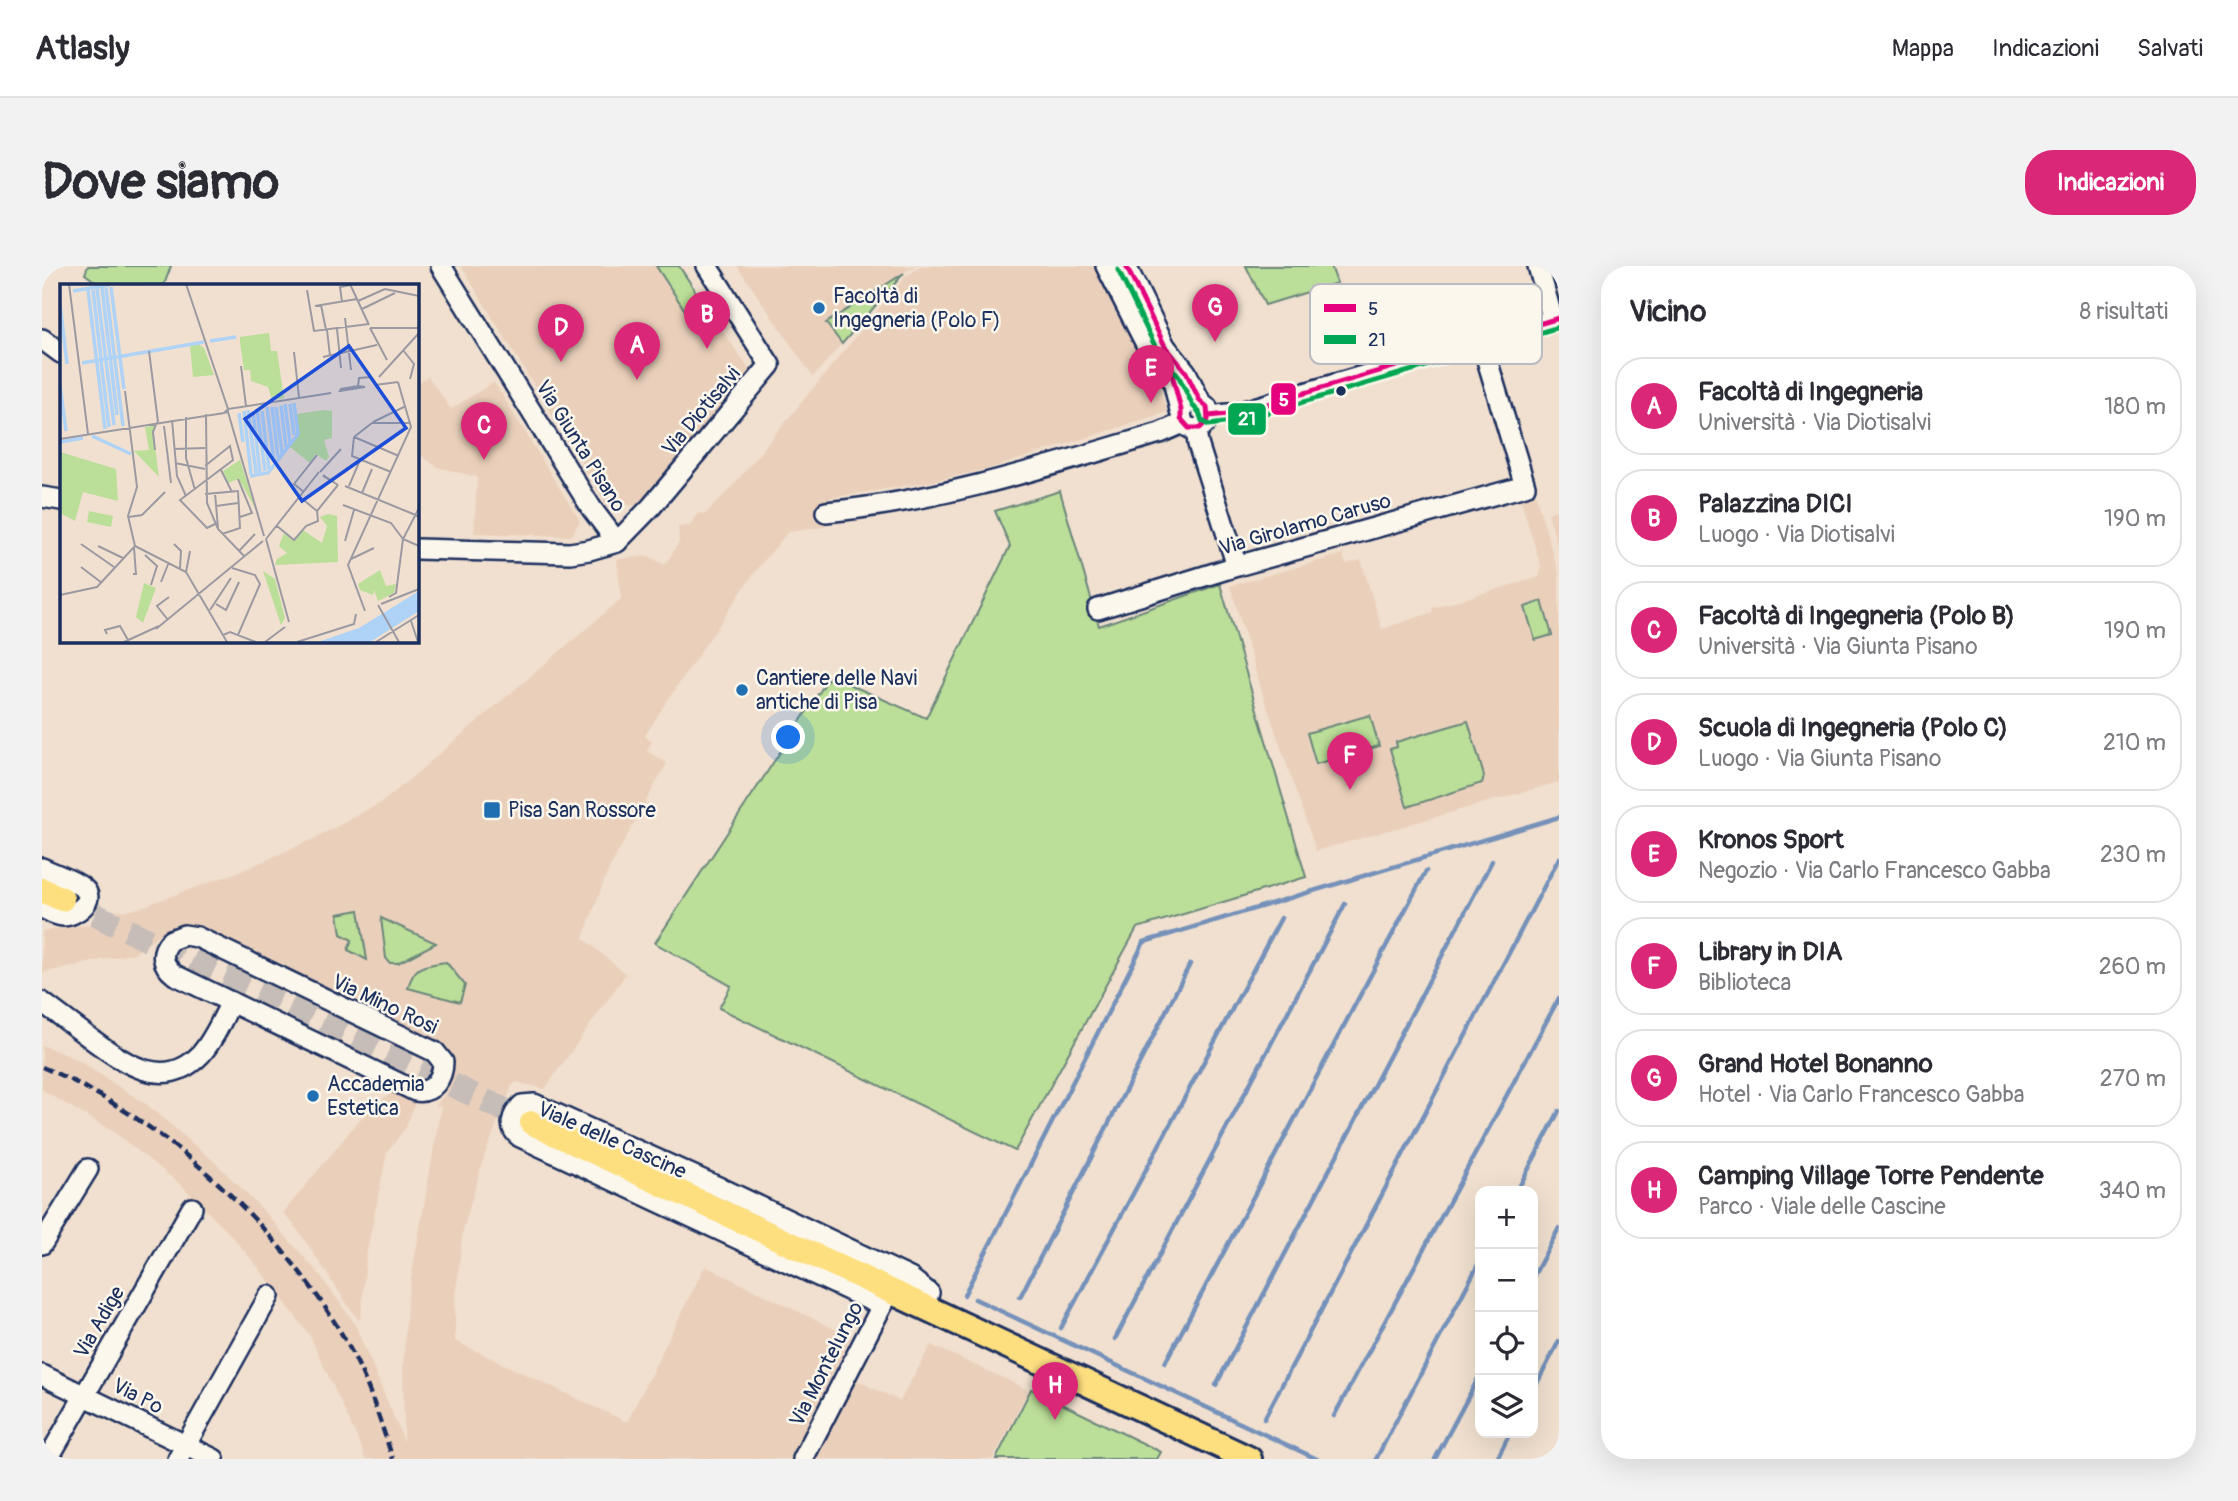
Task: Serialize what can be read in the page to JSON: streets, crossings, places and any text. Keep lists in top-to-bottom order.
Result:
{
  "streets": {
    "main road": ["Viale delle Cascine"],
    "street": [
      "Via Diotisalvi",
      "Via Giunta Pisano",
      "Via Girolamo Caruso",
      "Via Mino Rosi",
      "Via Adige",
      "Via Montelungo",
      "Via Po"
    ]
  },
  "crossings": [
    ["Via Diotisalvi", "Via Giunta Pisano"],
    ["Viale delle Cascine", "Via Montelungo"],
    ["Via Adige", "Via Po"]
  ],
  "places": {
    "other": ["Facoltà di Ingegneria (Polo F)", "Cantiere delle Navi antiche di Pisa", "Accademia Estetica"],
    "transit": ["Pisa San Rossore"]
  },
  "lines": ["transit line 5", "transit line 21"],
  "legend": ["5", "21"],
  "page": {
    "header": "Atlasly",
    "nav": ["Mappa", "Indicazioni", "Salvati"],
    "buttons": "Indicazioni",
    "title": "Dove siamo",
    "heading": ["Vicino", "8 risultati"],
    "pins": [
      "G",
      "B",
      "D",
      "A",
      "E",
      "C",
      "F",
      "H"
    ],
    "list": [
      {
        "mark": "A",
        "name": "Facoltà di Ingegneria",
        "note": "Università · Via Diotisalvi",
        "value": "180 m"
      },
      {
        "mark": "B",
        "name": "Palazzina DICI",
        "note": "Luogo · Via Diotisalvi",
        "value": "190 m"
      },
      {
        "mark": "C",
        "name": "Facoltà di Ingegneria (Polo B)",
        "note": "Università · Via Giunta Pisano",
        "value": "190 m"
      },
      {
        "mark": "D",
        "name": "Scuola di Ingegneria (Polo C)",
        "note": "Luogo · Via Giunta Pisano",
        "value": "210 m"
      },
      {
        "mark": "E",
        "name": "Kronos Sport",
        "note": "Negozio · Via Carlo Francesco Gabba",
        "value": "230 m"
      },
      {
        "mark": "F",
        "name": "Library in DIA",
        "note": "Biblioteca",
        "value": "260 m"
      },
      {
        "mark": "G",
        "name": "Grand Hotel Bonanno",
        "note": "Hotel · Via Carlo Francesco Gabba",
        "value": "270 m"
      },
      {
        "mark": "H",
        "name": "Camping Village Torre Pendente",
        "note": "Parco · Viale delle Cascine",
        "value": "340 m"
      }
    ],
    "map_buttons": ["+", "−"]
  }
}
